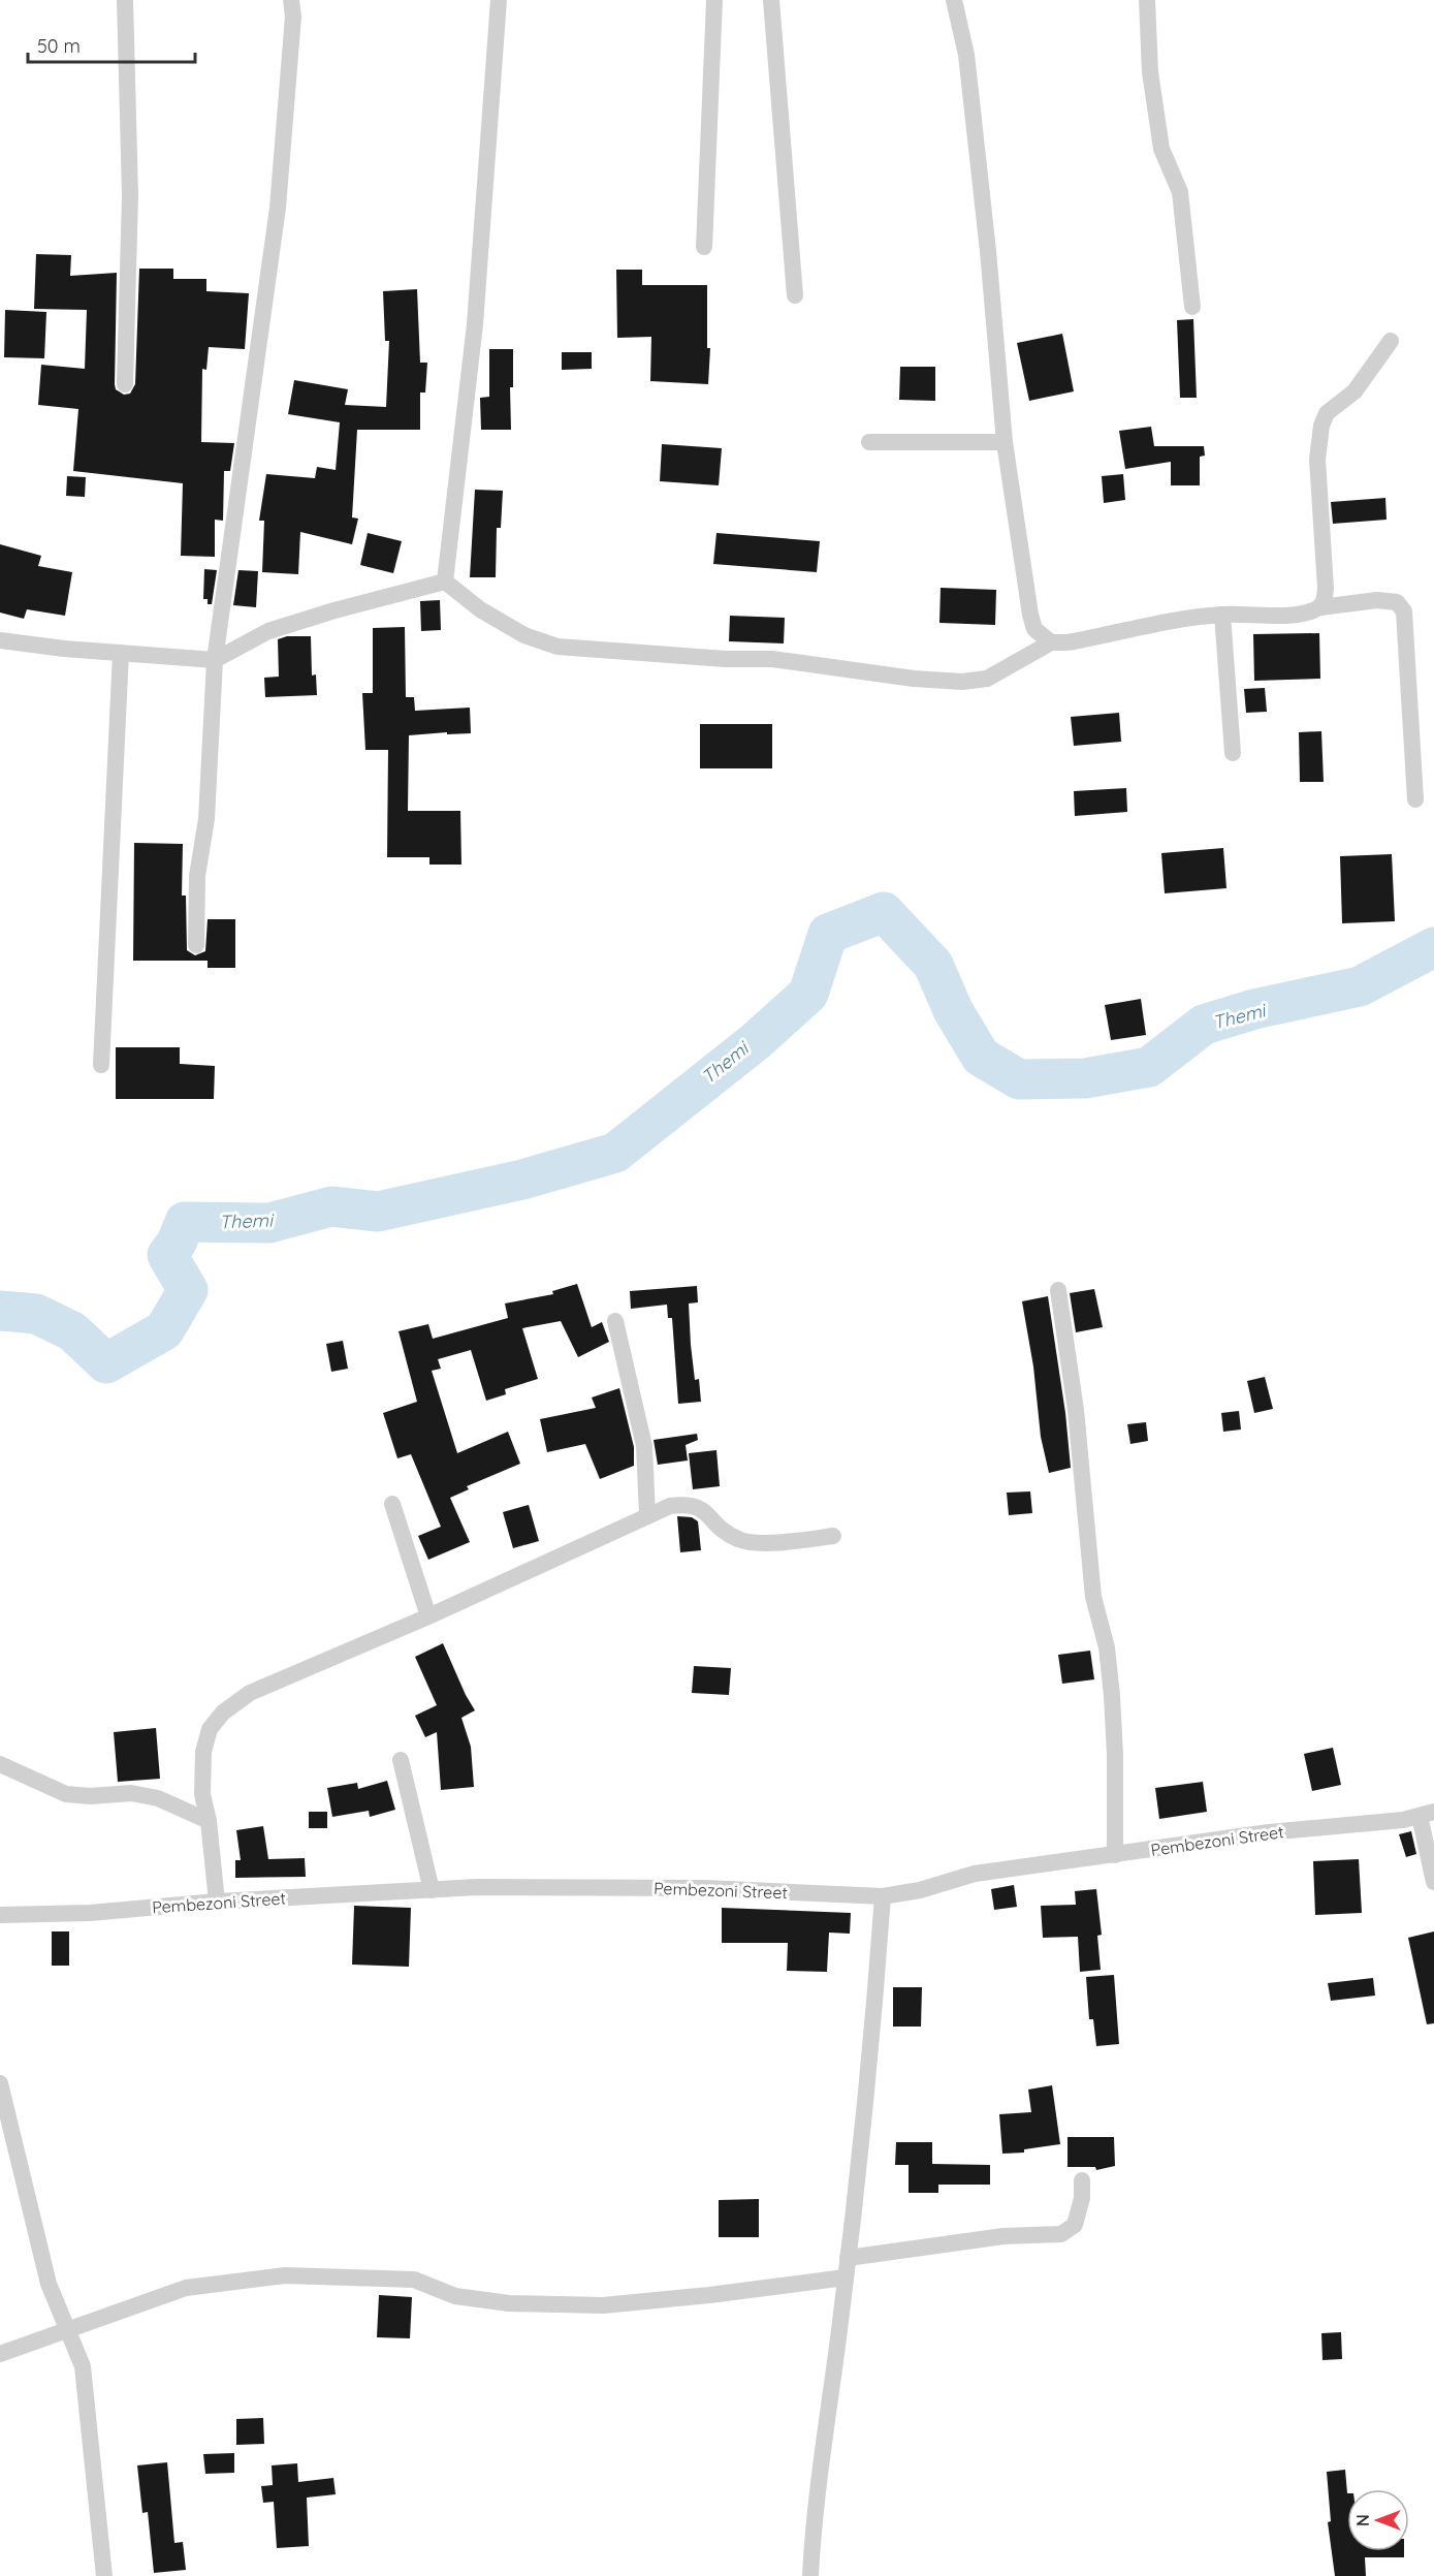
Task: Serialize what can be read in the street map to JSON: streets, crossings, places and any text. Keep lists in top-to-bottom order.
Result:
{
  "streets": {
    "street": ["Pembezoni Street"]
  },
  "water": ["Themi"],
  "scale_bar": "50 m",
  "north": "left"
}
